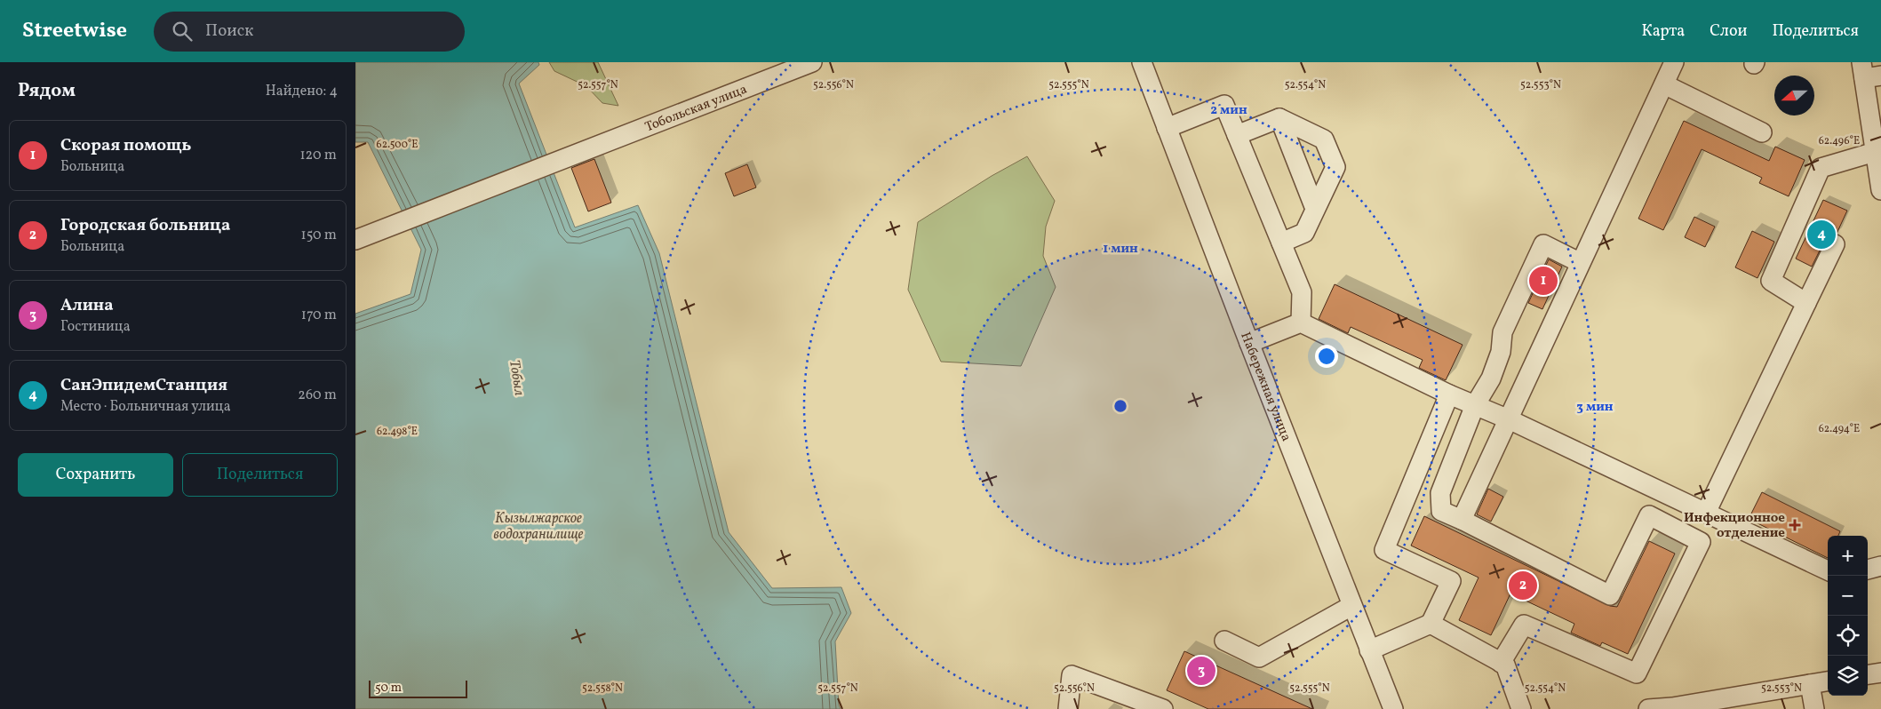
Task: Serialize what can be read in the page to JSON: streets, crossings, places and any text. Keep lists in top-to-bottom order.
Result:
{
  "streets": {
    "street": ["Тобольская улица", "Набережная улица"]
  },
  "water": ["Тобыл", "Кызылжарское водохранилище"],
  "places": {
    "health": ["Инфекционное отделение"]
  },
  "scale_bar": "50 m",
  "north": "left",
  "page": {
    "header": "Streetwise",
    "search": "Поиск",
    "nav": ["Карта", "Слои", "Поделиться"],
    "heading": ["Рядом", "Найдено: 4"],
    "list": [
      {
        "mark": "1",
        "name": "Скорая помощь",
        "note": "Больница",
        "value": "120 m"
      },
      {
        "mark": "2",
        "name": "Городская больница",
        "note": "Больница",
        "value": "150 m"
      },
      {
        "mark": "3",
        "name": "Алина",
        "note": "Гостиница",
        "value": "170 m"
      },
      {
        "mark": "4",
        "name": "СанЭпидемСтанция",
        "note": "Место · Больничная улица",
        "value": "260 m"
      }
    ],
    "pins": [
      "4",
      "1",
      "2",
      "3"
    ],
    "buttons": ["Сохранить", "Поделиться"],
    "map_buttons": ["+", "−"],
    "scale": "50 m"
  },
  "coordinates": [
    "52.557°N",
    "52.556°N",
    "52.555°N",
    "52.554°N",
    "52.553°N",
    "62.496°E",
    "62.500°E",
    "62.494°E",
    "62.498°E",
    "52.558°N"
  ],
  "rings": ["2 мин", "1 мин", "3 мин"]
}
